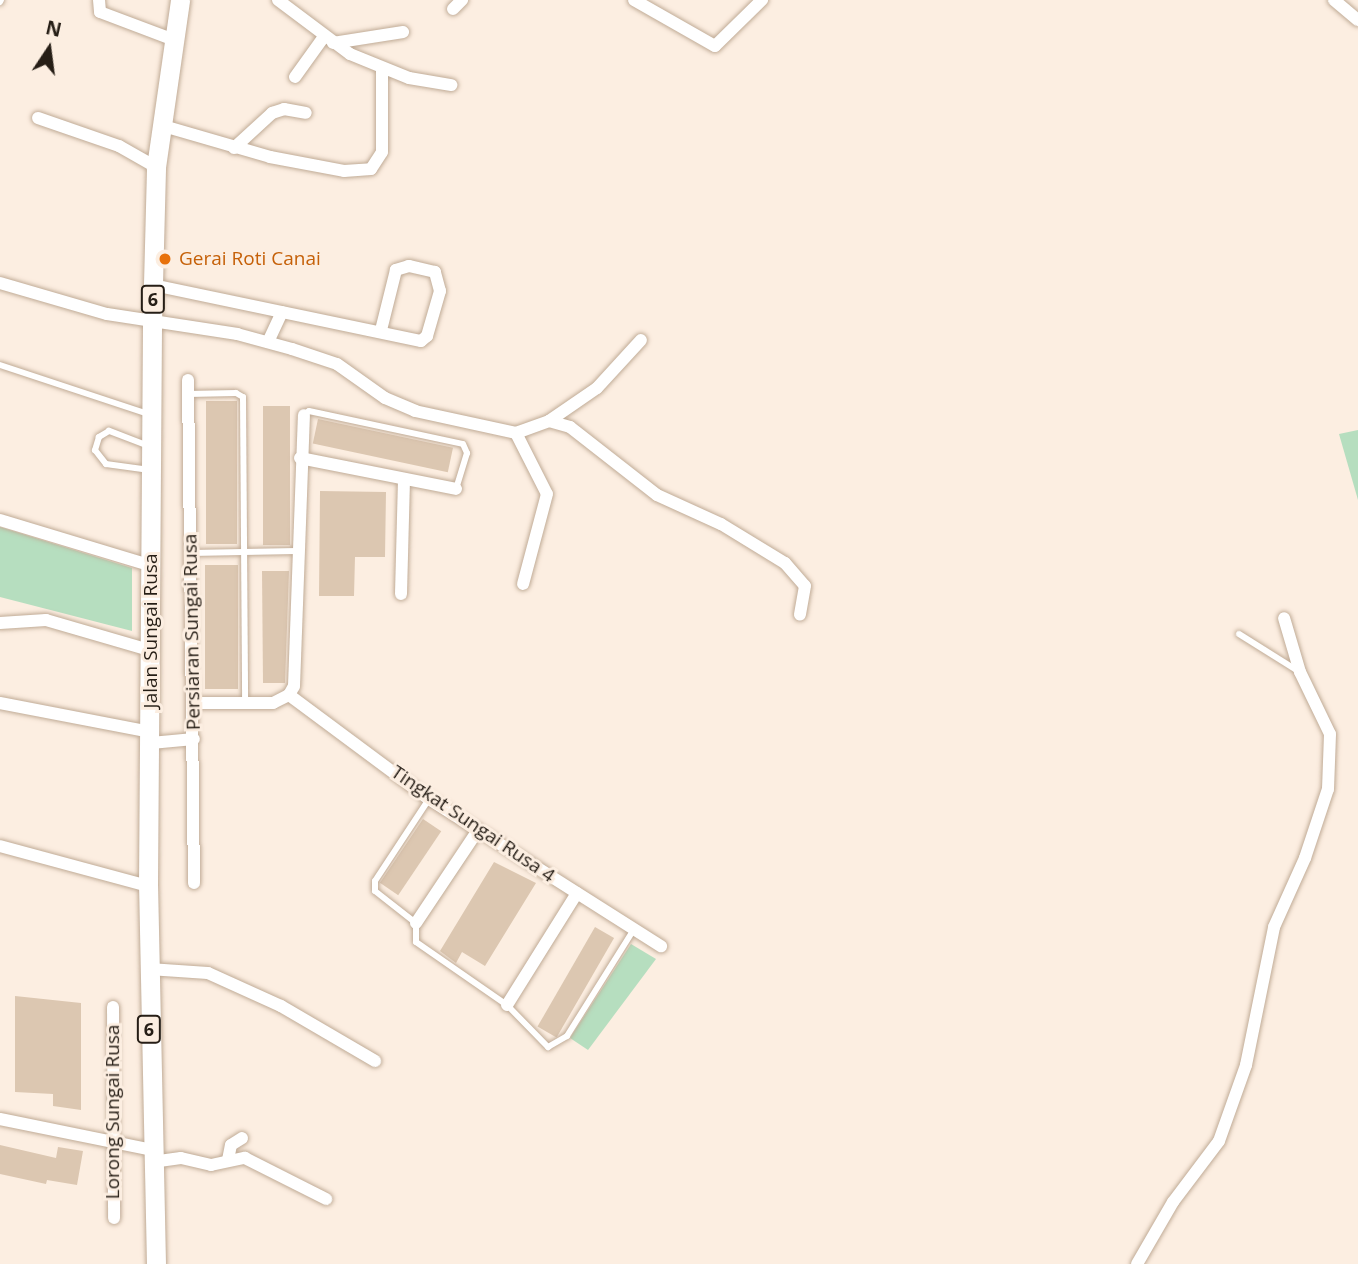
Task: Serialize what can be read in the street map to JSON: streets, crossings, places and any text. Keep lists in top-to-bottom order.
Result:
{
  "streets": {
    "main road": ["6", "Jalan Sungai Rusa"],
    "street": ["Persiaran Sungai Rusa", "Tingkat Sungai Rusa 4", "Lorong Sungai Rusa"]
  },
  "places": ["Gerai Roti Canai"],
  "north": "top"
}
